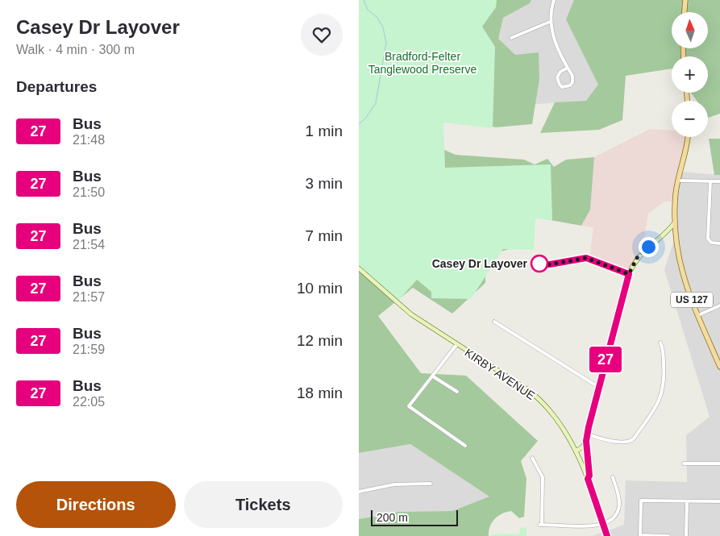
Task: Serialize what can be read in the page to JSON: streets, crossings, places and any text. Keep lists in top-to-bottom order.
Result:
{
  "streets": {
    "main road": ["US 127"],
    "street": ["KIRBY AVENUE"]
  },
  "parks": ["Bradford-Felter Tanglewood Preserve"],
  "places": ["Casey Dr Layover"],
  "lines": ["bus line 27"],
  "scale_bar": "200 m",
  "north": "top",
  "page": {
    "heading": [
      ["Casey Dr Layover", "Walk · 4 min · 300 m"],
      "Departures"
    ],
    "on_map": "27",
    "map_buttons": ["+", "−"],
    "list": [
      {
        "mark": "27",
        "name": "Bus",
        "note": "21:48",
        "value": "1 min"
      },
      {
        "mark": "27",
        "name": "Bus",
        "note": "21:50",
        "value": "3 min"
      },
      {
        "mark": "27",
        "name": "Bus",
        "note": "21:54",
        "value": "7 min"
      },
      {
        "mark": "27",
        "name": "Bus",
        "note": "21:57",
        "value": "10 min"
      },
      {
        "mark": "27",
        "name": "Bus",
        "note": "21:59",
        "value": "12 min"
      },
      {
        "mark": "27",
        "name": "Bus",
        "note": "22:05",
        "value": "18 min"
      }
    ],
    "buttons": ["Directions", "Tickets"],
    "scale": "200 m"
  }
}
